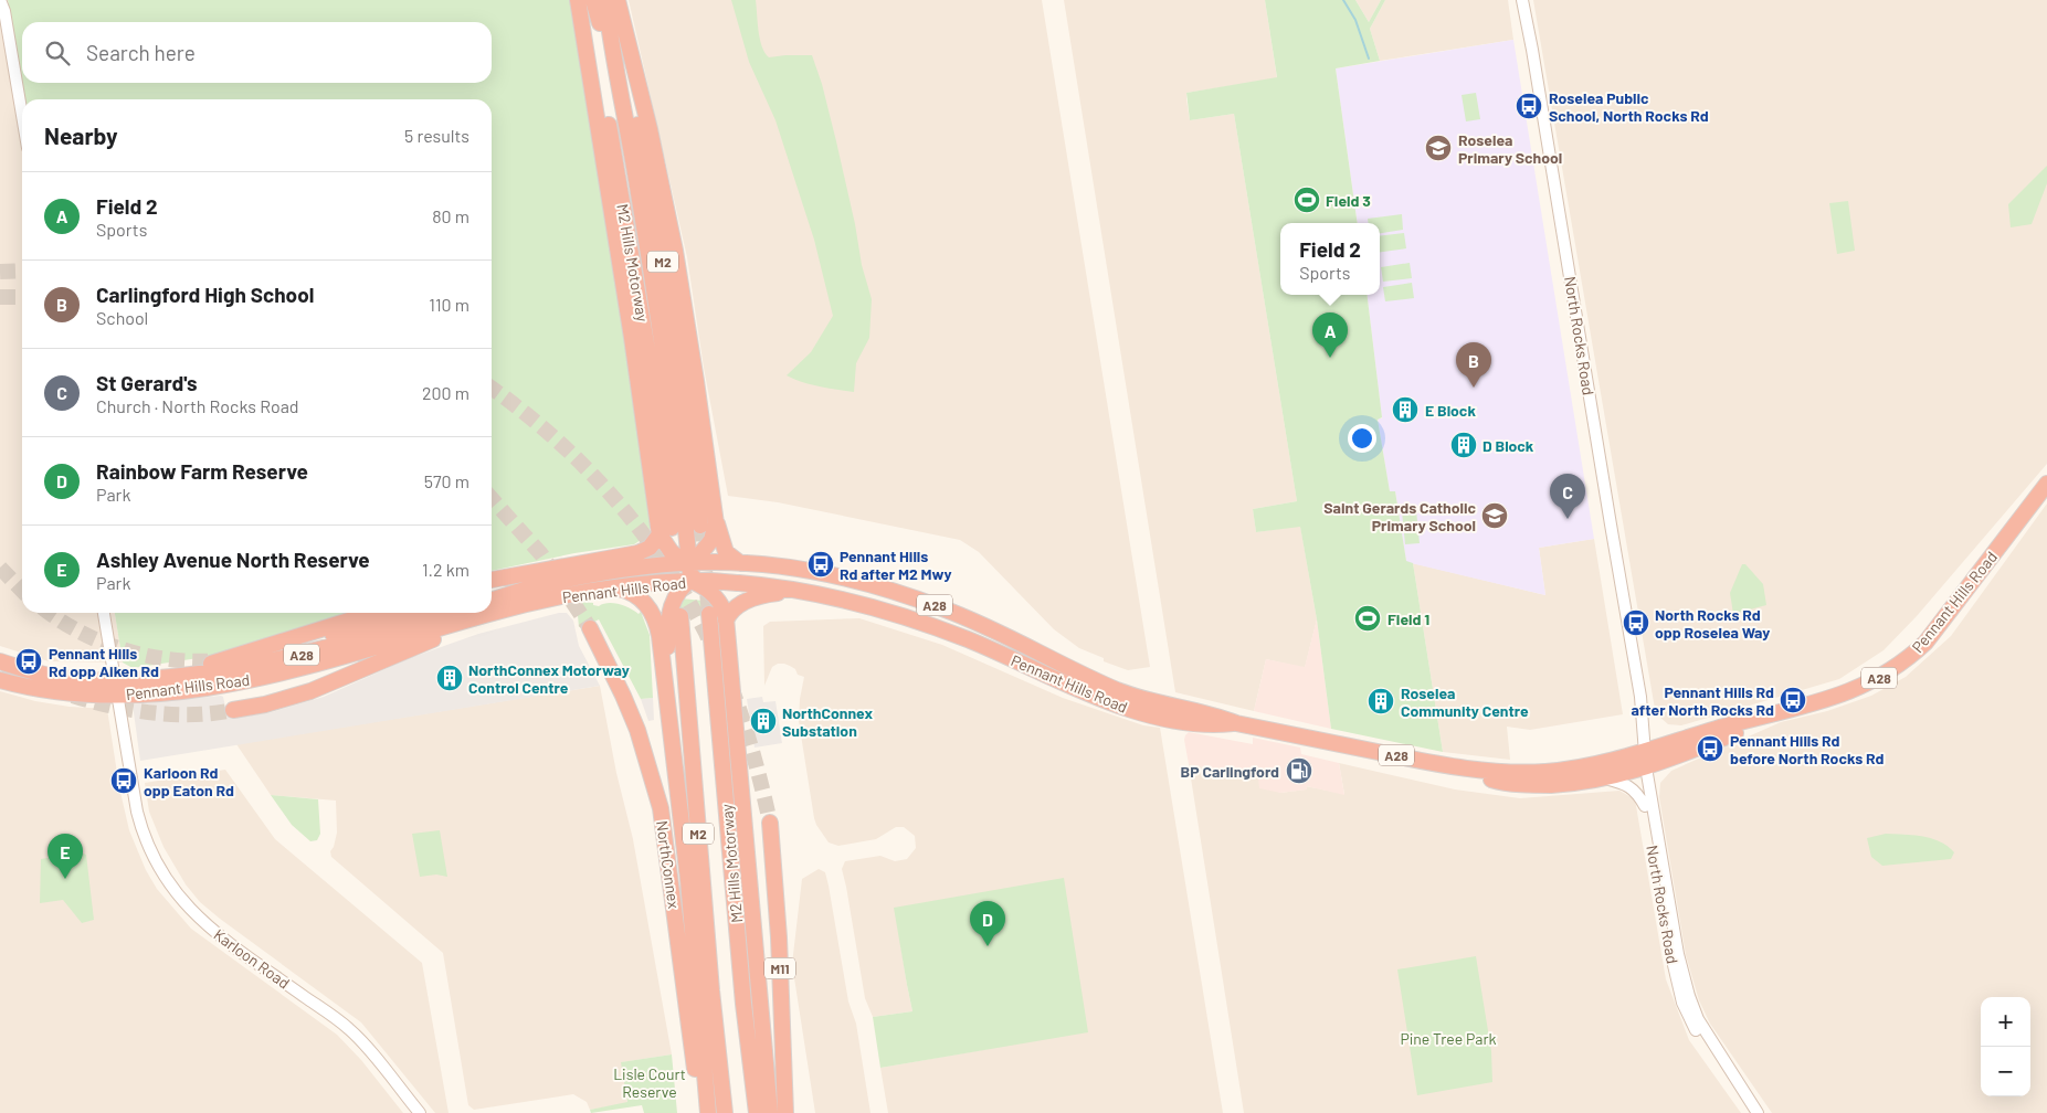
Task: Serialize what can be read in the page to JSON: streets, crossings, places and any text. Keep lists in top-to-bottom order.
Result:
{
  "streets": {
    "highway": [
      "M2",
      "M2 Hills Motorway",
      "Pennant Hills Road",
      "A28",
      "NorthConnex",
      "M11"
    ],
    "street": ["North Rocks Road", "Karloon Road"]
  },
  "crossings": [
    ["M2", "Pennant Hills Road"],
    ["North Rocks Road", "Pennant Hills Road"],
    ["Pennant Hills Road", "Karloon Road"]
  ],
  "parks": ["Pine Tree Park", "Lisle Court Reserve"],
  "places": {
    "bus stop": [
      "Roselea Public School, North Rocks Rd",
      "Pennant Hills Rd after M2 Mwy",
      "North Rocks Rd opp Roselea Way",
      "Pennant Hills Rd opp Aiken Rd",
      "Pennant Hills Rd after North Rocks Rd",
      "Pennant Hills Rd before North Rocks Rd",
      "Karloon Rd opp Eaton Rd"
    ],
    "school or university": ["Roselea Primary School", "Saint Gerards Catholic Primary School"],
    "sports": ["Field 3", "Field 1"],
    "building": [
      "E Block",
      "D Block",
      "NorthConnex Motorway Control Centre",
      "Roselea Community Centre",
      "NorthConnex Substation"
    ],
    "fuel station": ["BP Carlingford"]
  },
  "page": {
    "search": "Search here",
    "heading": ["Nearby", "5 results"],
    "list": [
      {
        "mark": "A",
        "name": "Field 2",
        "note": "Sports",
        "value": "80 m"
      },
      {
        "mark": "B",
        "name": "Carlingford High School",
        "note": "School",
        "value": "110 m"
      },
      {
        "mark": "C",
        "name": "St Gerard's",
        "note": "Church · North Rocks Road",
        "value": "200 m"
      },
      {
        "mark": "D",
        "name": "Rainbow Farm Reserve",
        "note": "Park",
        "value": "570 m"
      },
      {
        "mark": "E",
        "name": "Ashley Avenue North Reserve",
        "note": "Park",
        "value": "1.2 km"
      }
    ],
    "popup": ["Field 2", "Sports"],
    "pins": [
      "A",
      "B",
      "C",
      "E",
      "D"
    ],
    "map_buttons": ["+", "−"]
  }
}
